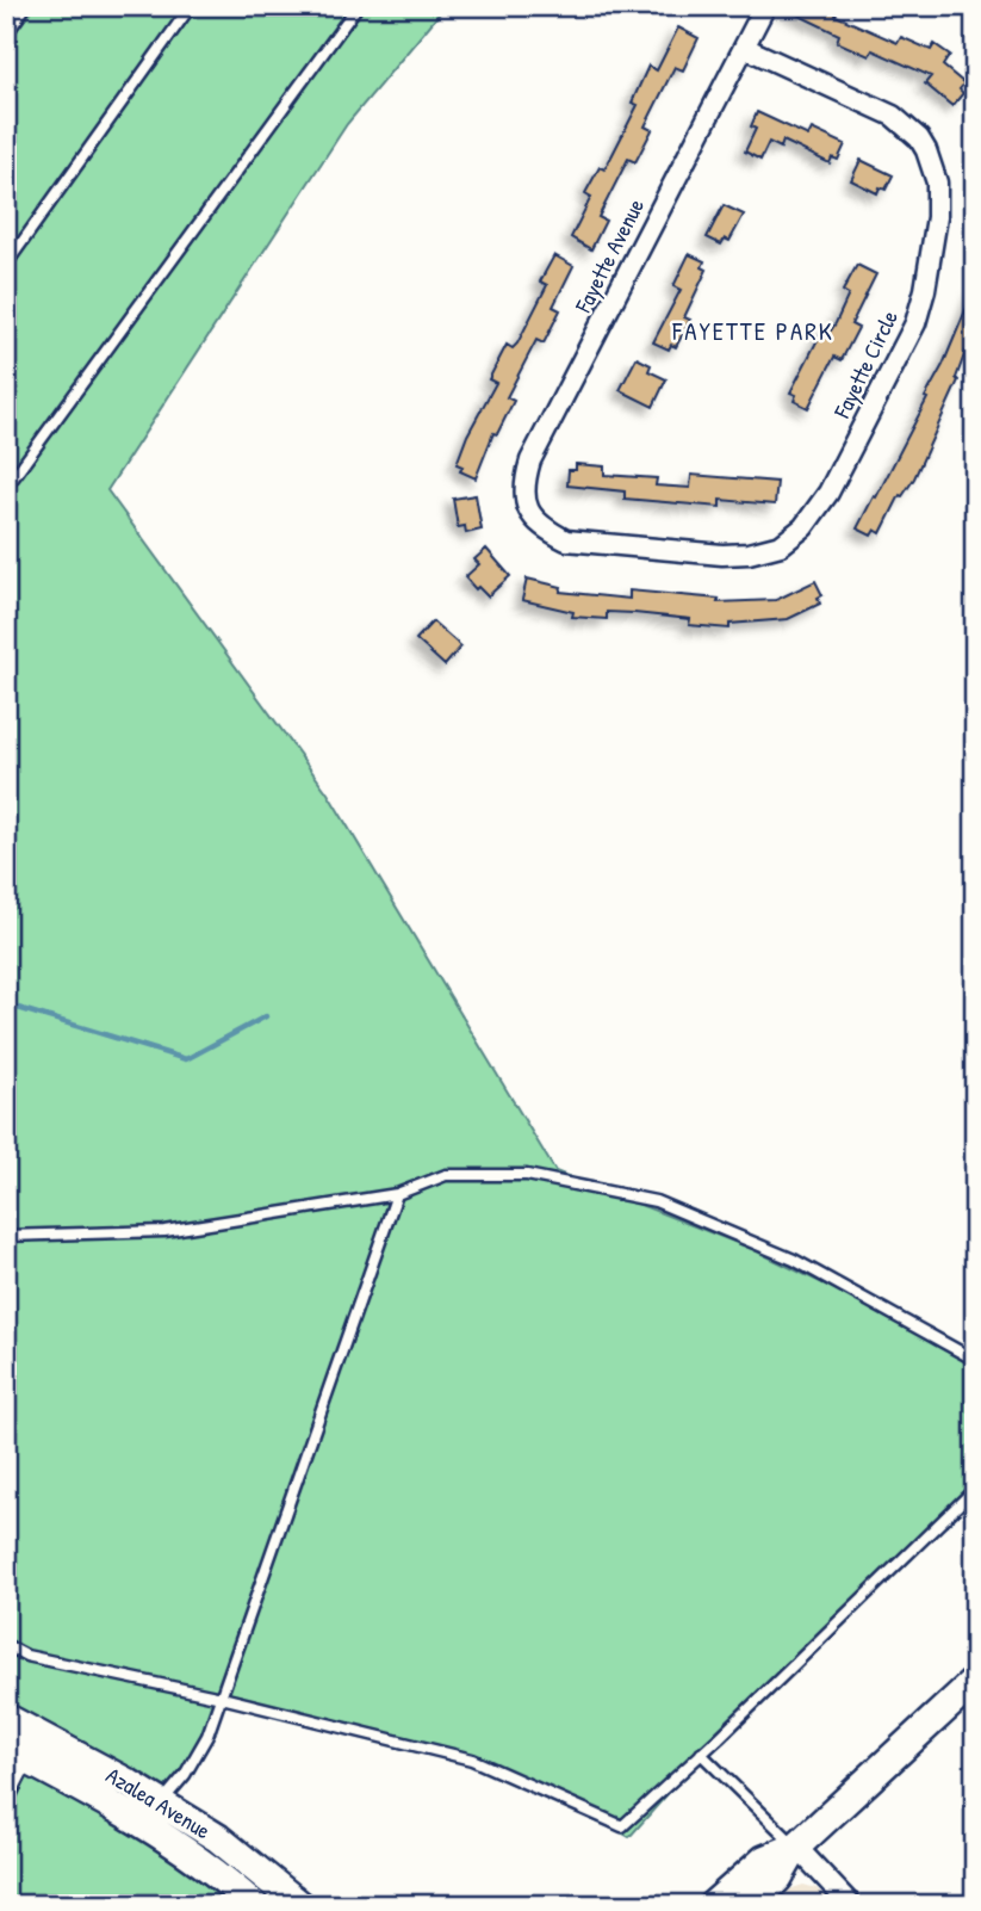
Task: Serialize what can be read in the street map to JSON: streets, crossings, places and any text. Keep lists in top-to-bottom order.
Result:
{
  "streets": {
    "street": ["Fayette Avenue", "Fayette Circle", "Azalea Avenue"]
  },
  "crossings": [
    ["Fayette Avenue", "Fayette Circle"]
  ],
  "districts": ["FAYETTE PARK"]
}
